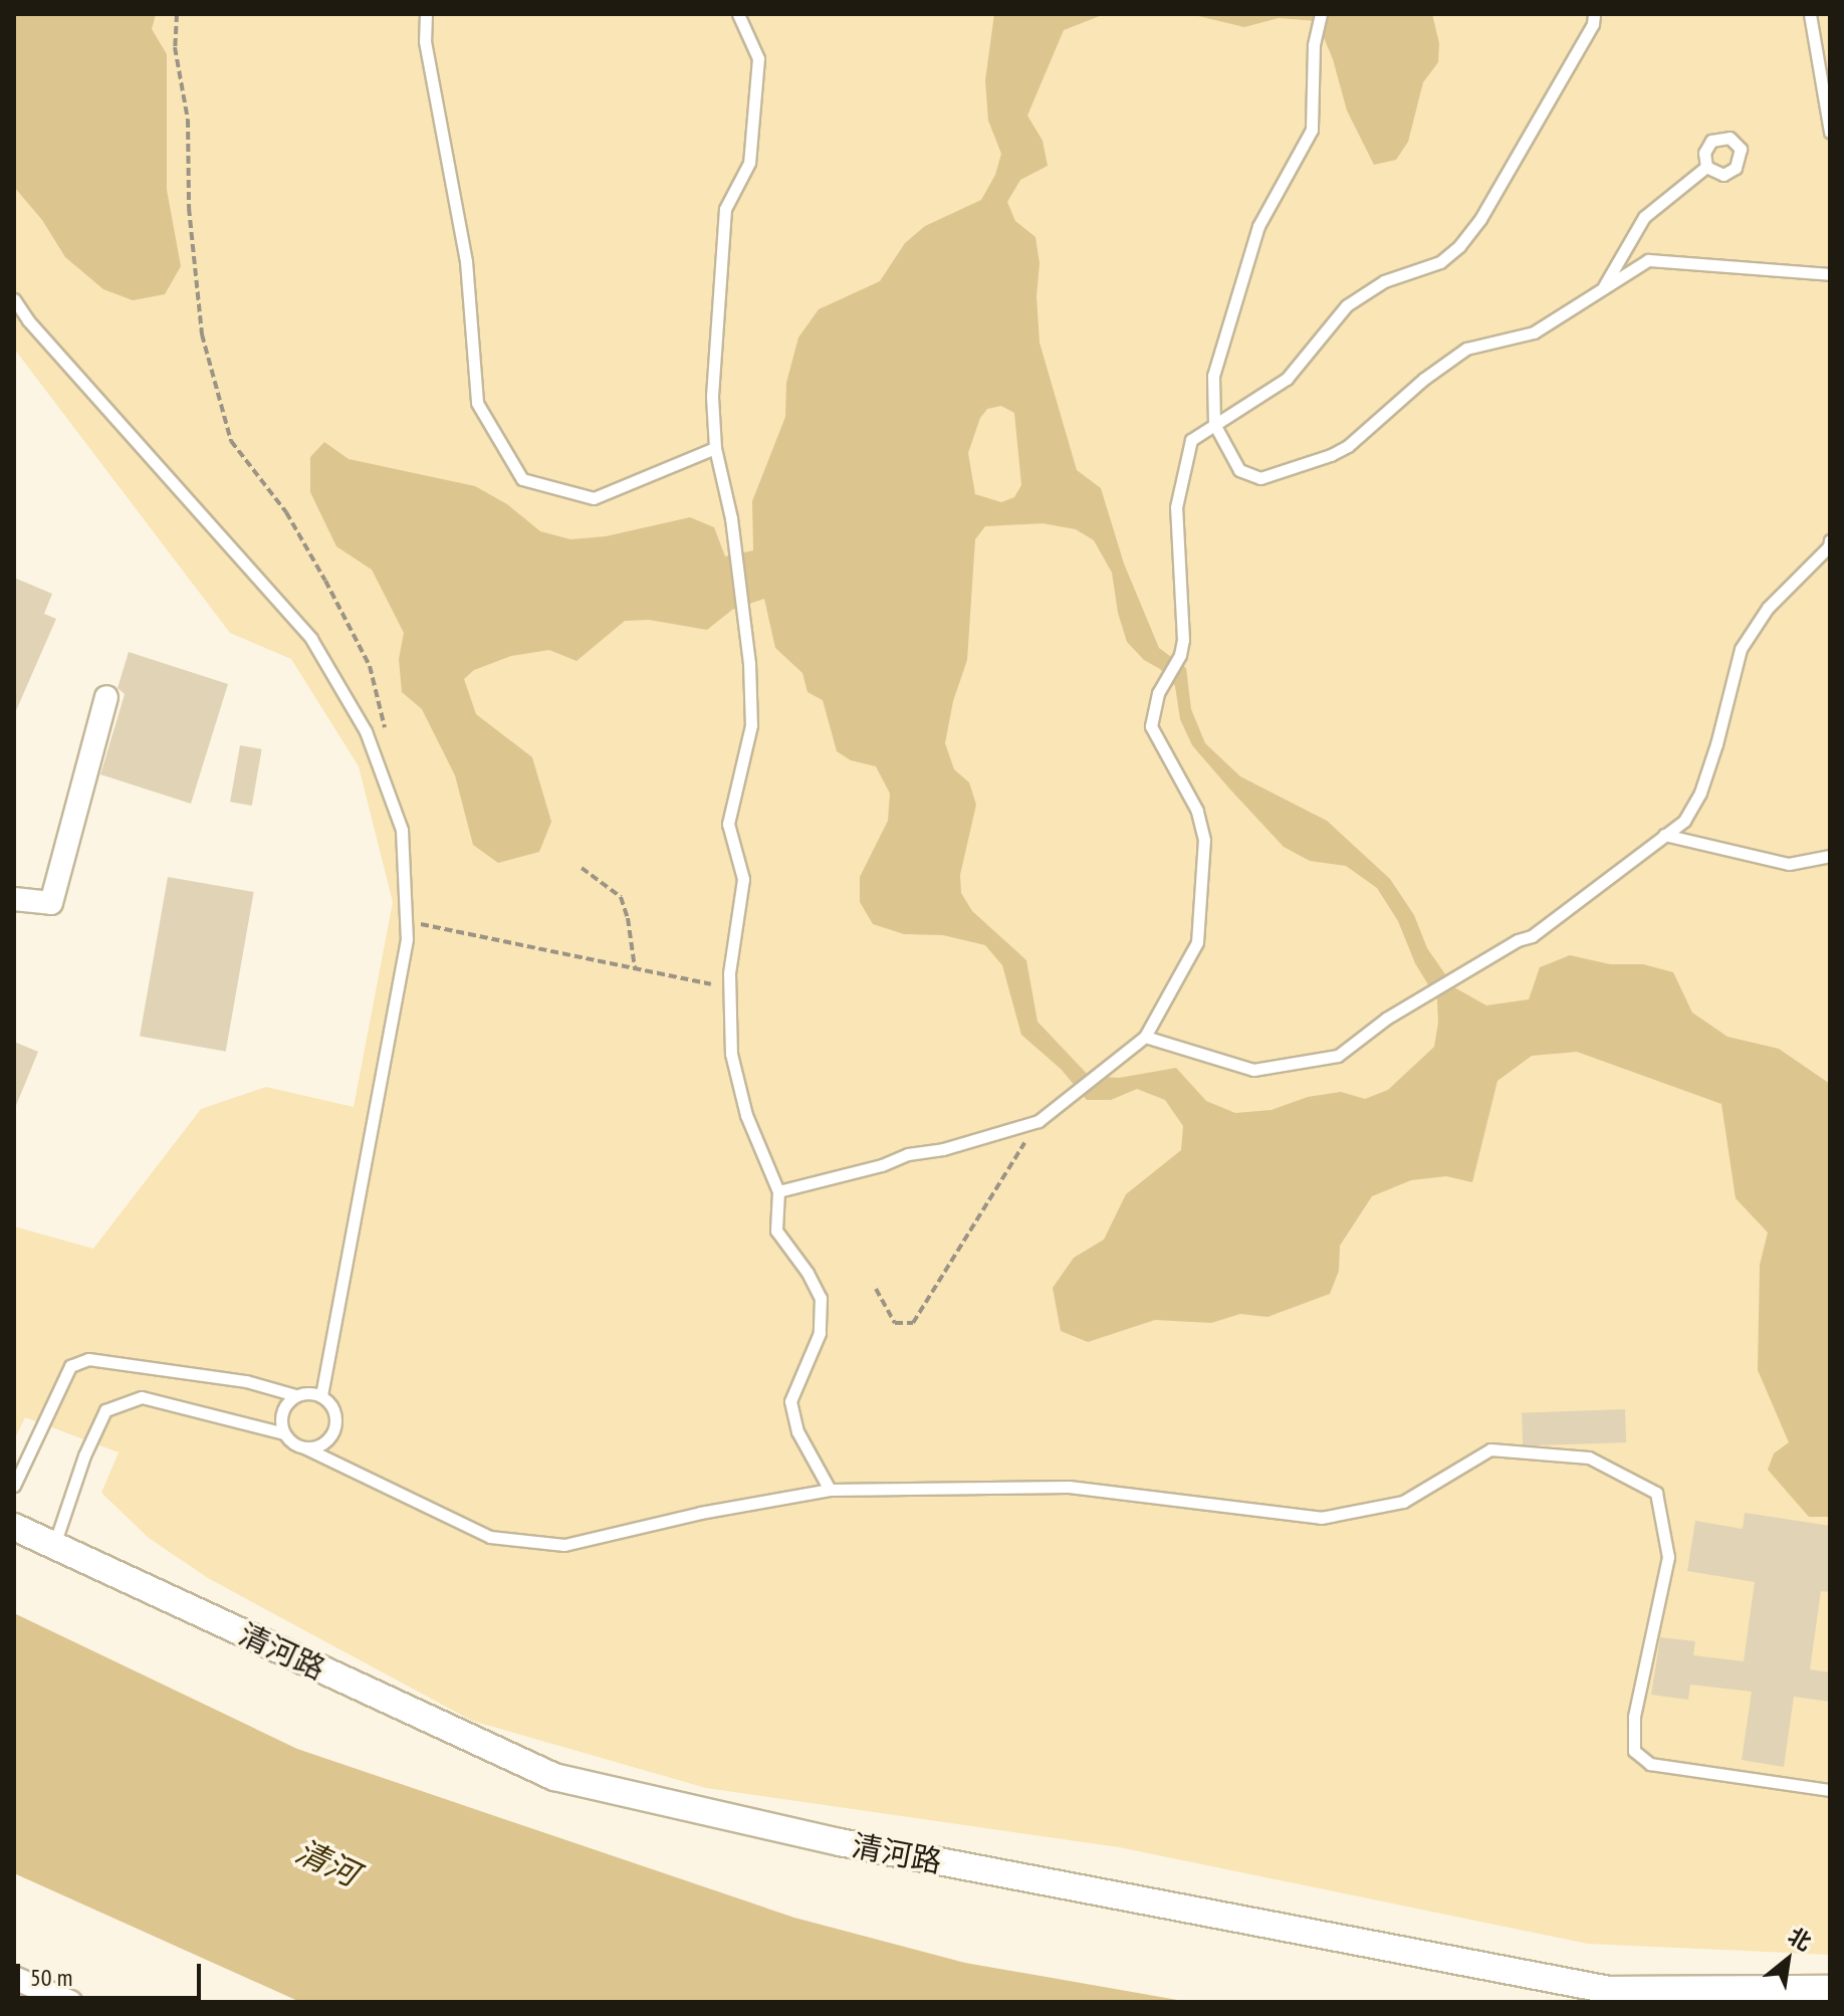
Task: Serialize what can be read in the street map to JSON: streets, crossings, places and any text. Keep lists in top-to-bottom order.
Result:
{
  "streets": {
    "street": ["清河路"]
  },
  "water": ["清河"],
  "scale_bar": "50 m",
  "north": "top right"
}
